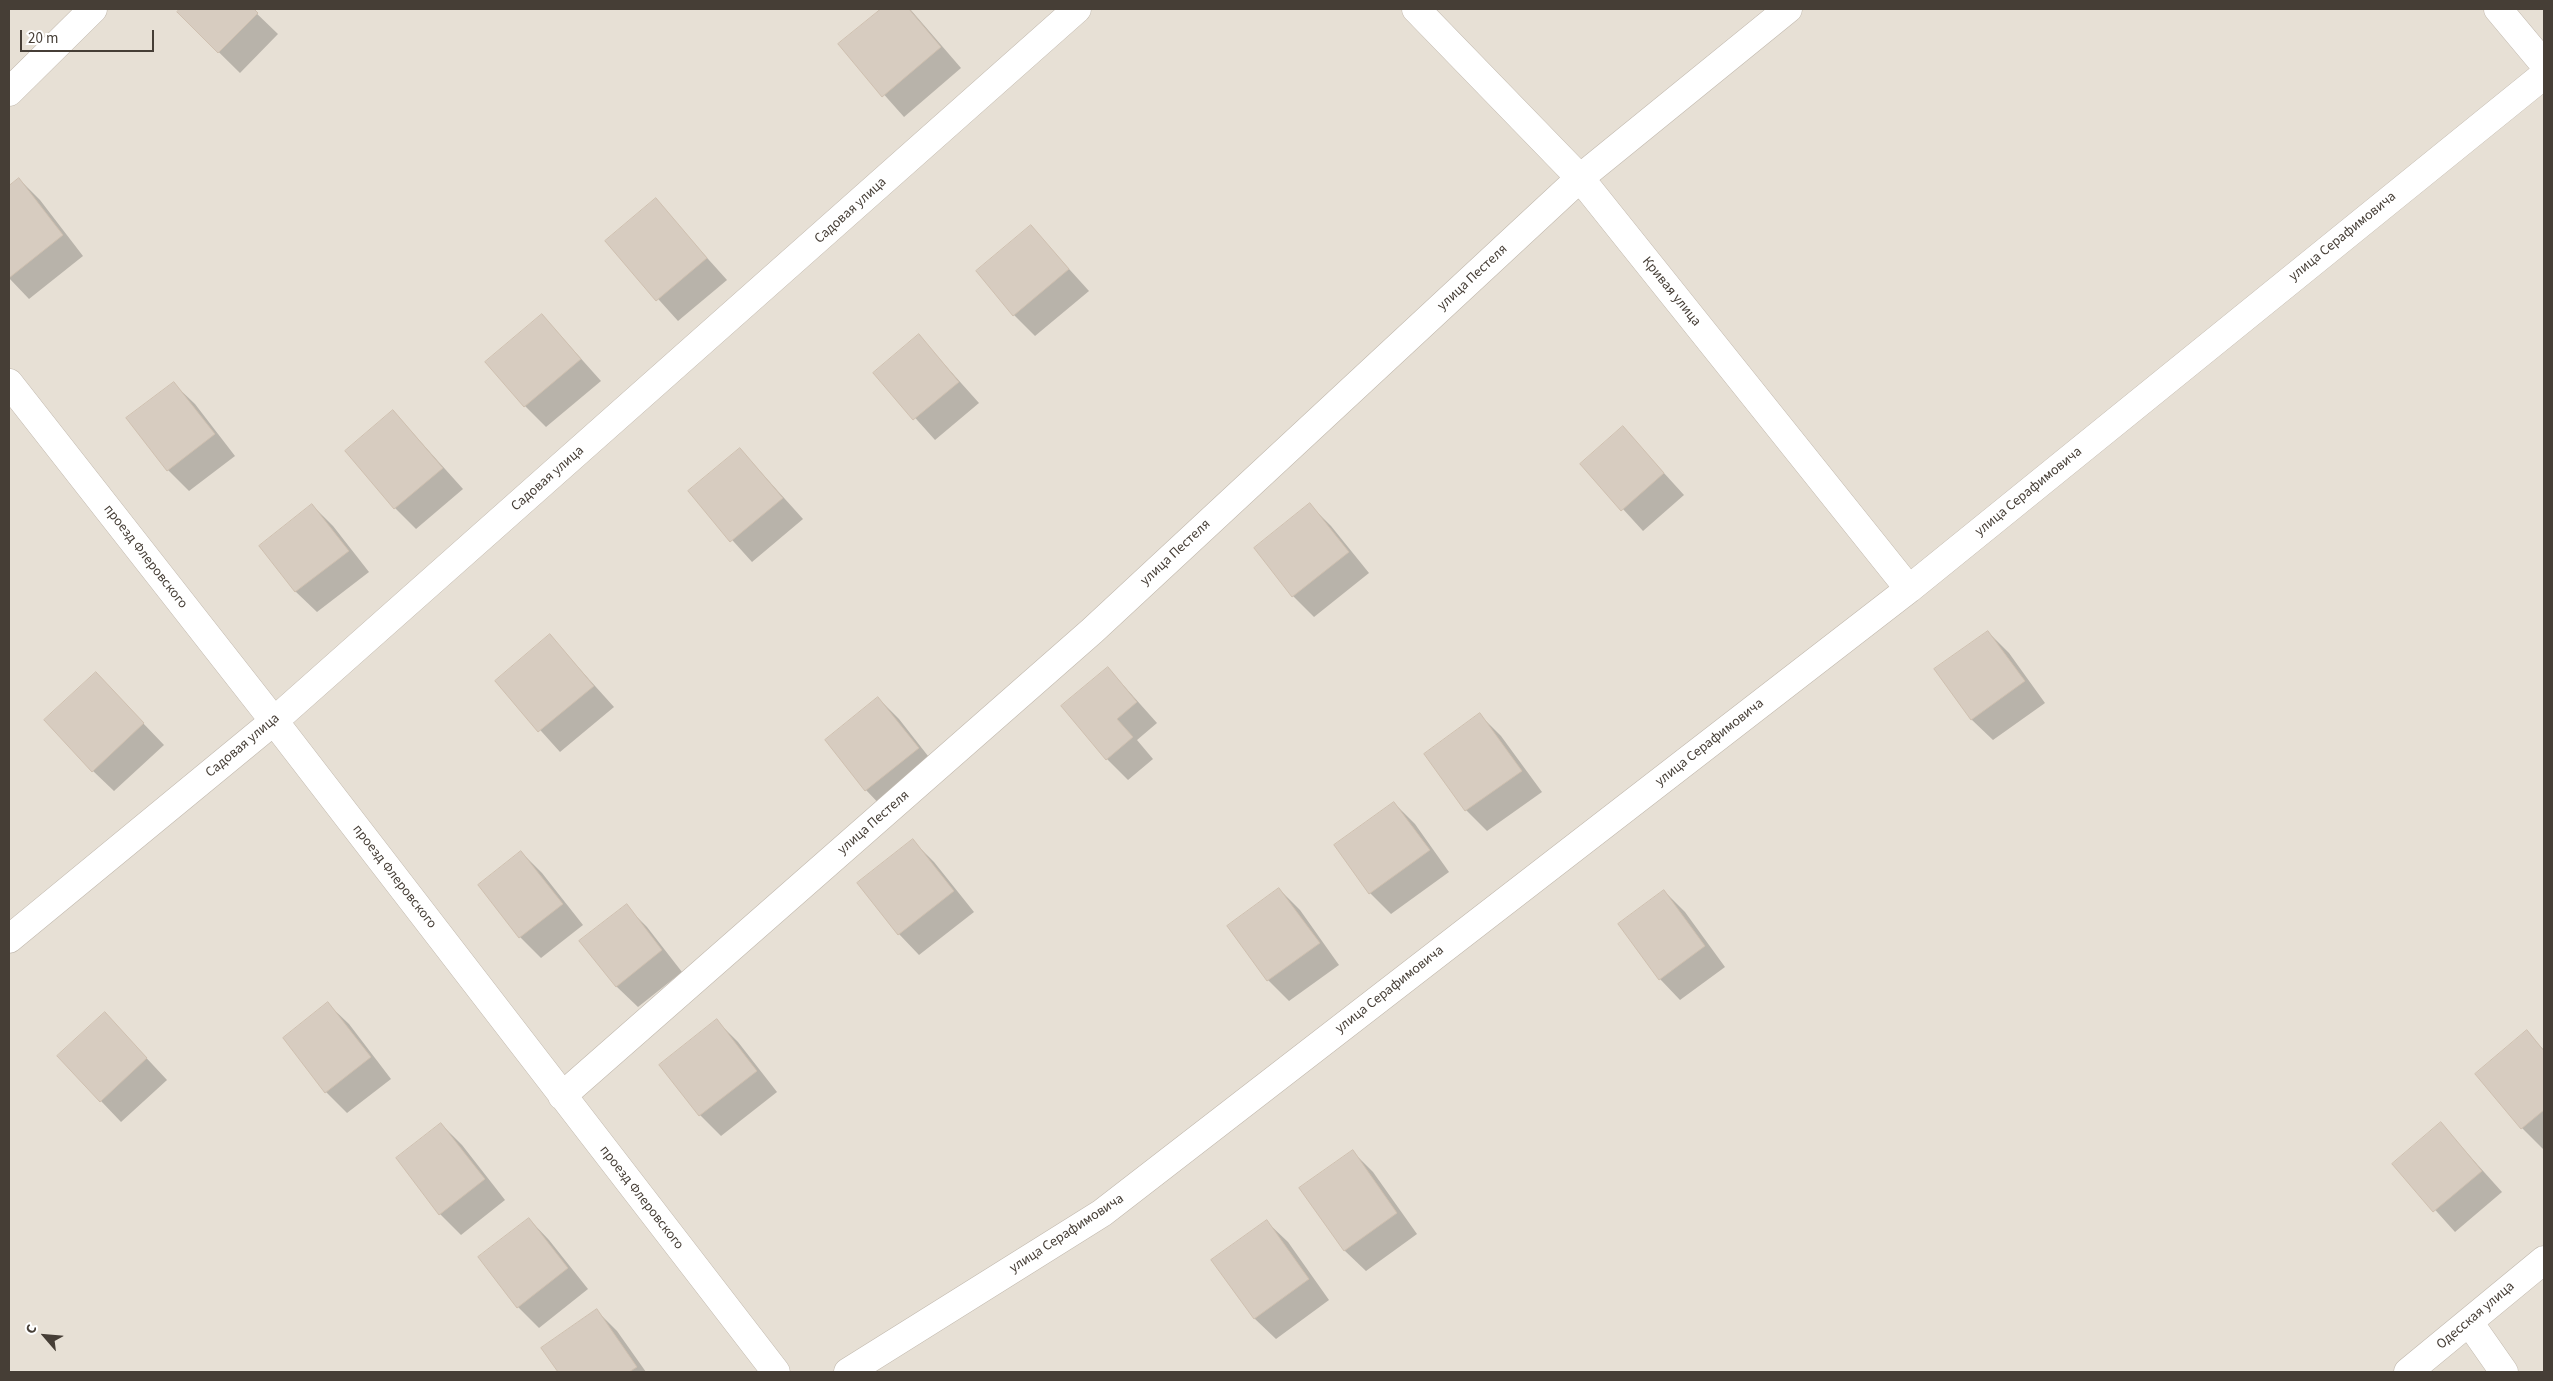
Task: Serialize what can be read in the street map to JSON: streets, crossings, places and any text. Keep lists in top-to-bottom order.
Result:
{
  "streets": {
    "street": [
      "Садовая улица",
      "улица Серафимовича",
      "улица Пестеля",
      "Кривая улица",
      "проезд Флеровского",
      "Одесская улица"
    ]
  },
  "crossings": [
    ["Садовая улица", "проезд Флеровского"],
    ["улица Серафимовича", "Кривая улица"],
    ["улица Пестеля", "Кривая улица"],
    ["улица Пестеля", "проезд Флеровского"]
  ],
  "scale_bar": "20 m",
  "north": "top left"
}
